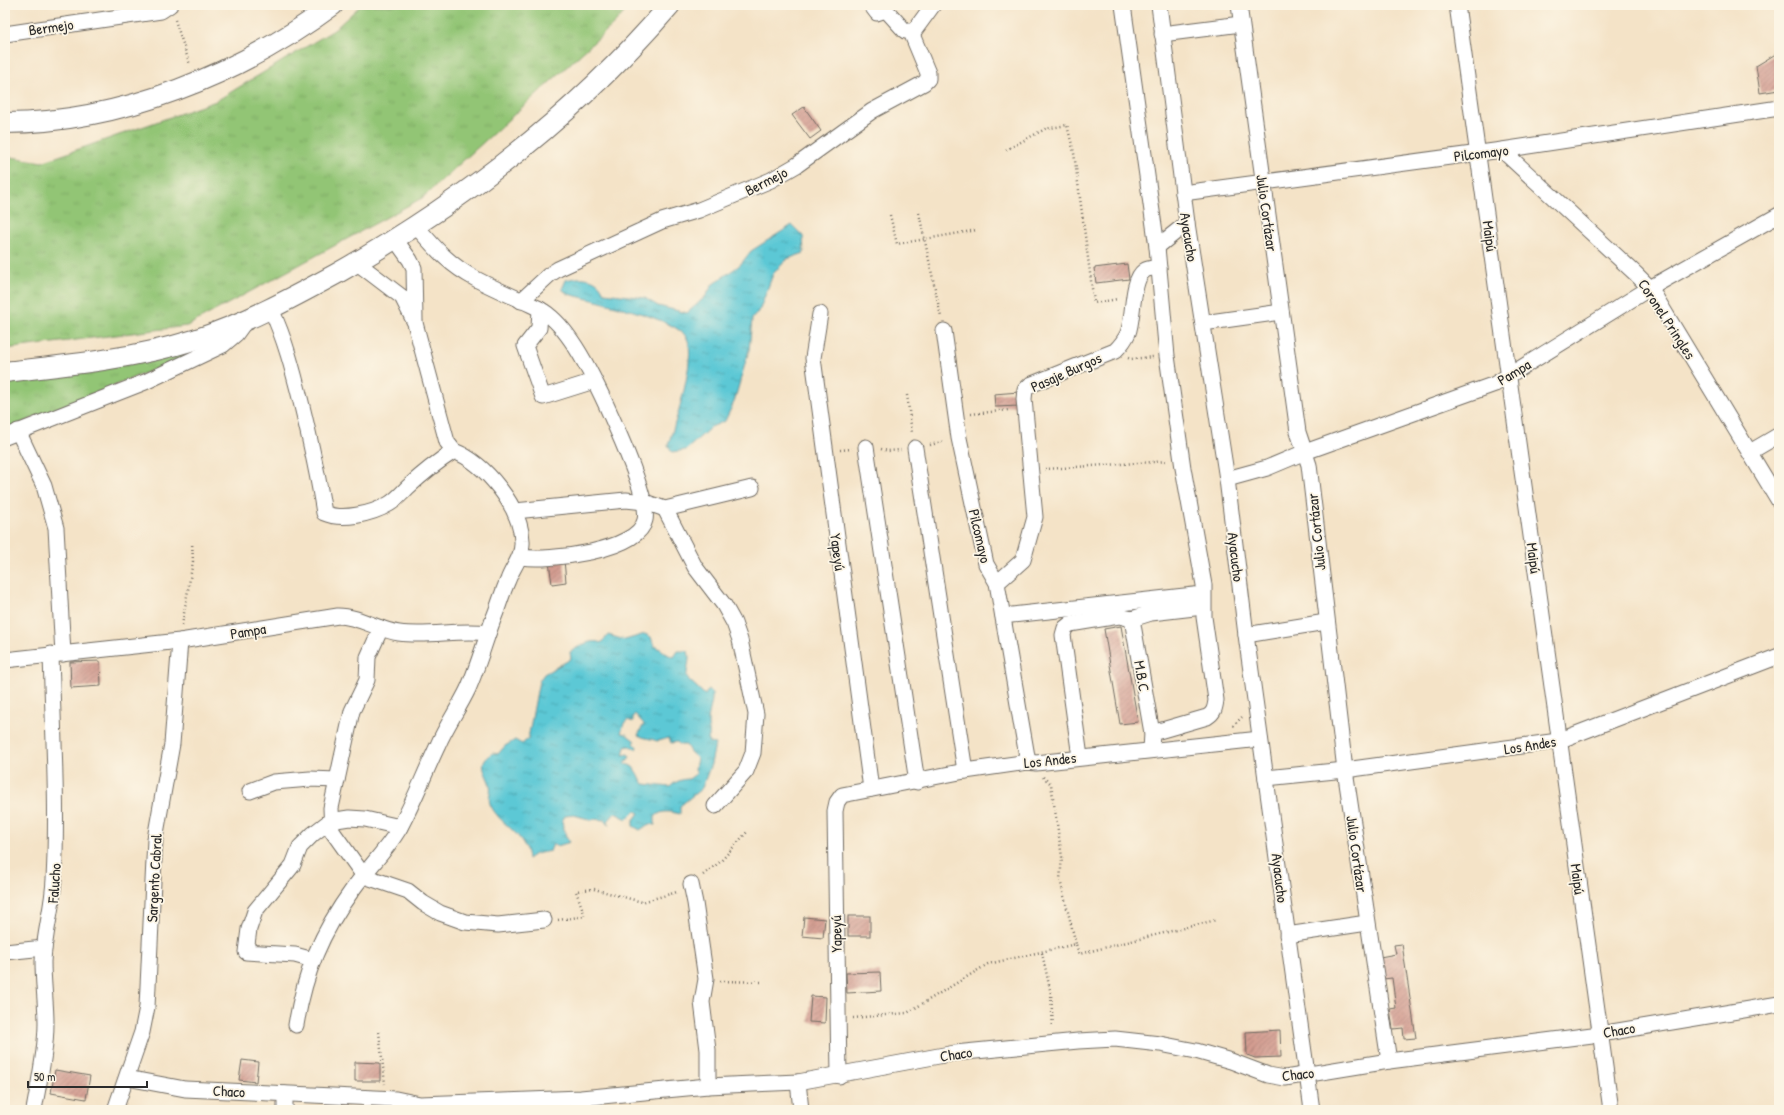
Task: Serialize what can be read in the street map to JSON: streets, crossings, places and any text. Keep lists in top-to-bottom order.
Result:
{
  "streets": {
    "street": [
      "Bermejo",
      "Pilcomayo",
      "Julio Cortázar",
      "Maipú",
      "Ayacucho",
      "Coronel Pringles",
      "Pasaje Burgos",
      "Pampa",
      "Yapeyú",
      "M.B.C",
      "Los Andes",
      "Sargento Cabral",
      "Falucho",
      "Chaco"
    ]
  },
  "crossings": [
    ["Pilcomayo", "Julio Cortázar"],
    ["Pilcomayo", "Maipú"],
    ["Pilcomayo", "Ayacucho"],
    ["Pilcomayo", "Coronel Pringles"],
    ["Pilcomayo", "Pasaje Burgos"],
    ["Pilcomayo", "Los Andes"],
    ["Julio Cortázar", "Pampa"],
    ["Julio Cortázar", "Los Andes"],
    ["Julio Cortázar", "Chaco"],
    ["Maipú", "Pampa"],
    ["Maipú", "Los Andes"],
    ["Maipú", "Chaco"],
    ["Ayacucho", "Pampa"],
    ["Ayacucho", "Los Andes"],
    ["Ayacucho", "Chaco"],
    ["Coronel Pringles", "Pampa"],
    ["Pampa", "Sargento Cabral"],
    ["Pampa", "Falucho"],
    ["Yapeyú", "Los Andes"],
    ["Yapeyú", "Chaco"],
    ["Sargento Cabral", "Chaco"]
  ],
  "scale_bar": "50 m"
}
